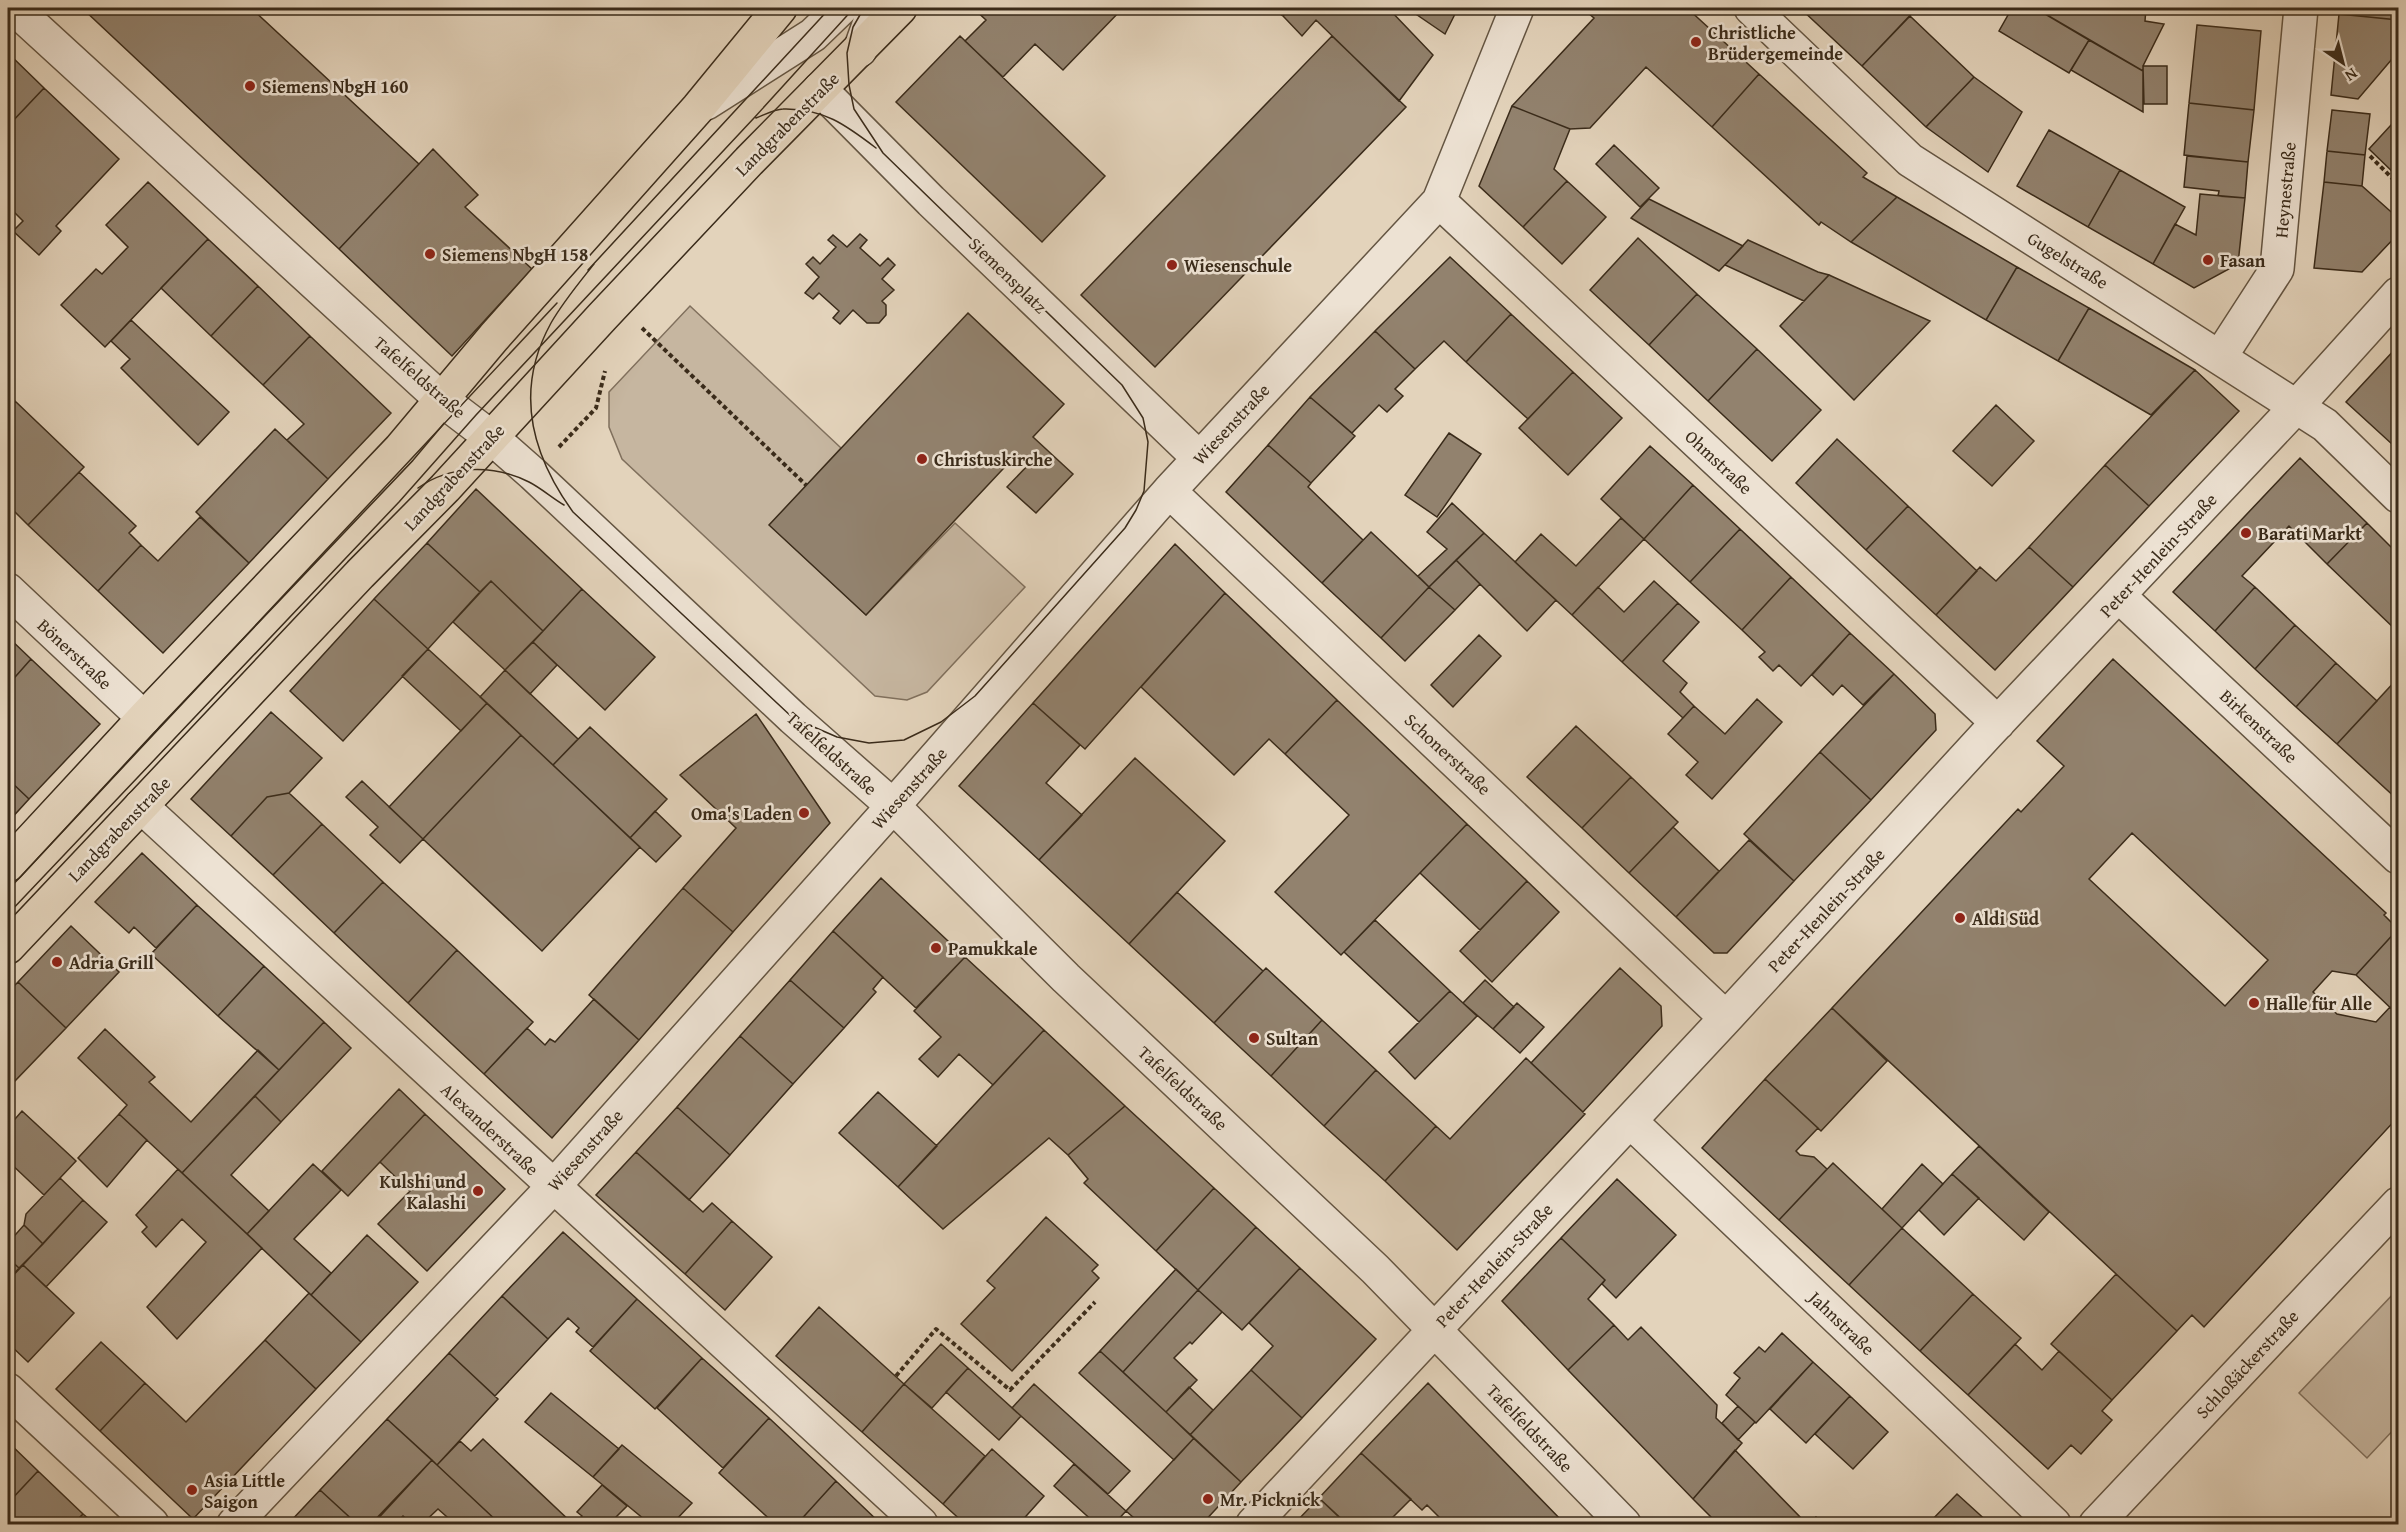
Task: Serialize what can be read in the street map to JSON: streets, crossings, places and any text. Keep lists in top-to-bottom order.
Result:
{
  "streets": {
    "main road": ["Landgrabenstraße"],
    "street": [
      "Heynestraße",
      "Gugelstraße",
      "Siemensplatz",
      "Tafelfeldstraße",
      "Wiesenstraße",
      "Ohmstraße",
      "Peter-Henlein-Straße",
      "Bönerstraße",
      "Birkenstraße",
      "Schonerstraße",
      "Alexanderstraße",
      "Jahnstraße",
      "Schloßäckerstraße"
    ]
  },
  "crossings": [
    ["Landgrabenstraße", "Siemensplatz"],
    ["Landgrabenstraße", "Tafelfeldstraße"],
    ["Landgrabenstraße", "Alexanderstraße"],
    ["Heynestraße", "Gugelstraße"],
    ["Gugelstraße", "Peter-Henlein-Straße"],
    ["Siemensplatz", "Wiesenstraße"],
    ["Tafelfeldstraße", "Wiesenstraße"],
    ["Tafelfeldstraße", "Peter-Henlein-Straße"],
    ["Wiesenstraße", "Ohmstraße"],
    ["Wiesenstraße", "Schonerstraße"],
    ["Wiesenstraße", "Alexanderstraße"],
    ["Ohmstraße", "Peter-Henlein-Straße"],
    ["Peter-Henlein-Straße", "Birkenstraße"],
    ["Peter-Henlein-Straße", "Schonerstraße"],
    ["Peter-Henlein-Straße", "Jahnstraße"]
  ],
  "places": [
    "Christliche Brüdergemeinde",
    "Siemens NbgH 160",
    "Siemens NbgH 158",
    "Fasan",
    "Wiesenschule",
    "Christuskirche",
    "Barati Markt",
    "Oma's Laden",
    "Aldi Süd",
    "Pamukkale",
    "Adria Grill",
    "Halle für Alle",
    "Sultan",
    "Kulshi und Kalashi",
    "Asia Little Saigon",
    "Mr. Picknick"
  ],
  "north": "bottom right"
}
